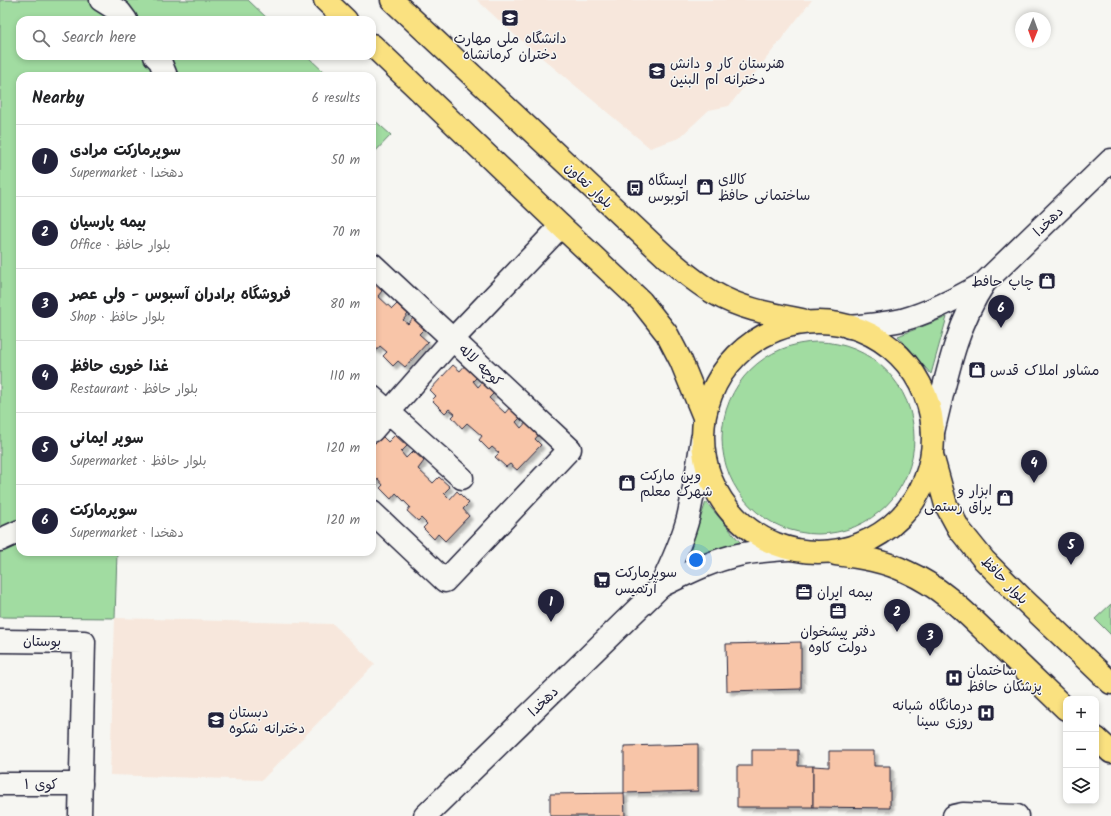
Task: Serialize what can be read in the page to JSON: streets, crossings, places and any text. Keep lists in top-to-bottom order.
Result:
{
  "streets": {
    "main road": ["بلوار تعاون", "بلوار حافظ"],
    "street": [
      "دهخدا",
      "کوچه لاله",
      "بوستان",
      "کوی ۱"
    ]
  },
  "crossings": [
    ["بوستان", "کوی ۱"]
  ],
  "places": {
    "school or university": ["دانشگاه ملی مهارت دختران کرمانشاه", "هنرستان کار و دانش دخترانه ام البنین", "دبستان دخترانه شکوه"],
    "shop": [
      "کالای ساختمانی حافظ",
      "چاپ حافط",
      "مشاور املاک قدس",
      "وین مارکت شهرک معلم",
      "ابزار و یراق رستمی"
    ],
    "bus stop": ["ایستگاه اتوبوس"],
    "supermarket": ["سوپرمارکت آرتمیس"],
    "office": ["بیمه ایران", "دفتر پیشخوان دولت کاوه"],
    "hospital": ["ساختمان پزشکان حافظ", "درمانگاه شبانه روزی سینا"]
  },
  "north": "bottom",
  "page": {
    "search": "Search here",
    "heading": ["Nearby", "6 results"],
    "list": [
      {
        "mark": "1",
        "name": "سوپرمارکت مرادی",
        "note": "Supermarket · دهخدا",
        "value": "50 m"
      },
      {
        "mark": "2",
        "name": "بیمه پارسیان",
        "note": "Office · بلوار حافظ",
        "value": "70 m"
      },
      {
        "mark": "3",
        "name": "فروشگاه برادران آسبوس - ولی عصر",
        "note": "Shop · بلوار حافظ",
        "value": "80 m"
      },
      {
        "mark": "4",
        "name": "غذا خوری حافظ",
        "note": "Restaurant · بلوار حافظ",
        "value": "110 m"
      },
      {
        "mark": "5",
        "name": "سوپر ایمانی",
        "note": "Supermarket · بلوار حافظ",
        "value": "120 m"
      },
      {
        "mark": "6",
        "name": "سوپرمارکت",
        "note": "Supermarket · دهخدا",
        "value": "120 m"
      }
    ],
    "pins": [
      "6",
      "4",
      "5",
      "1",
      "2",
      "3"
    ],
    "map_buttons": ["+", "−"]
  }
}
